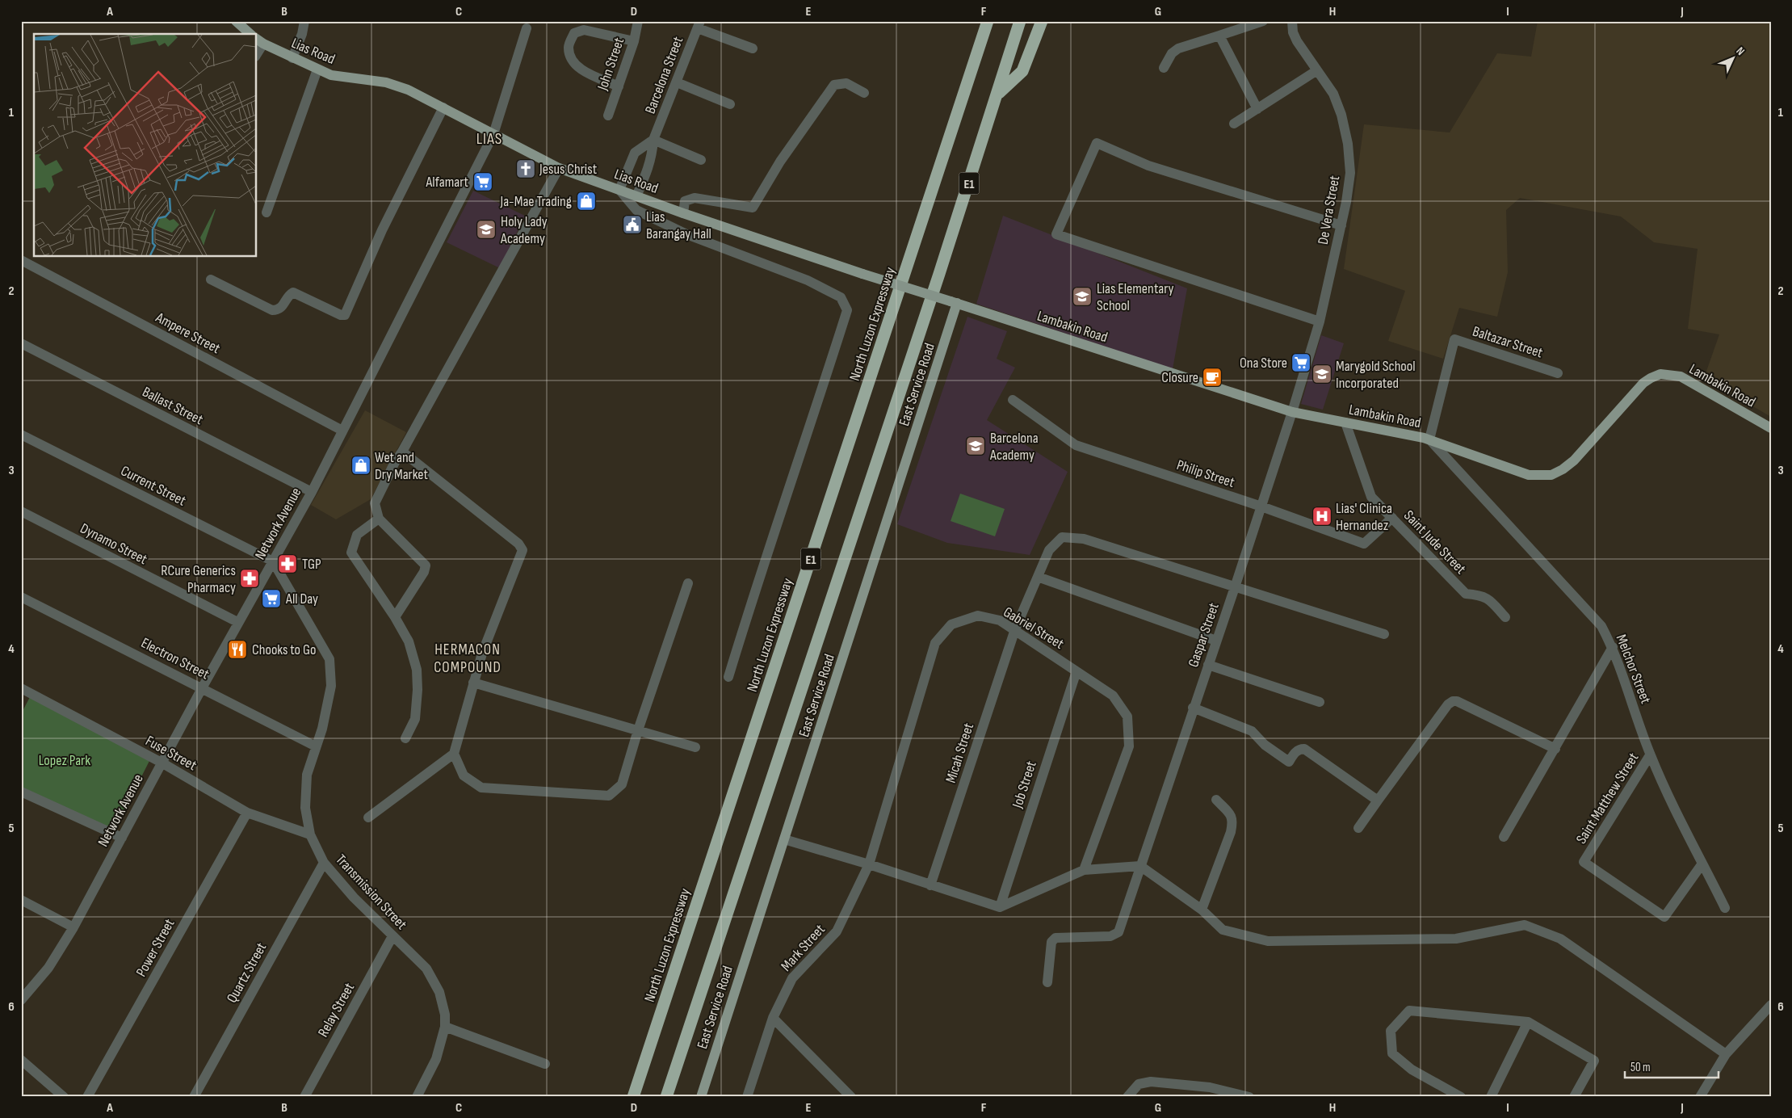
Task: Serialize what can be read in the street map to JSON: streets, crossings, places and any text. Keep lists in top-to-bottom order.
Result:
{
  "streets": {
    "highway": ["E1", "North Luzon Expressway"],
    "main road": ["Lias Road", "Lambakin Road", "East Service Road"],
    "street": [
      "John Street",
      "Barcelona Street",
      "De Vera Street",
      "Ampere Street",
      "Baltazar Street",
      "Ballast Street",
      "Philip Street",
      "Current Street",
      "Network Avenue",
      "Saint Jude Street",
      "Dynamo Street",
      "Gabriel Street",
      "Gaspar Street",
      "Electron Street",
      "Melchor Street",
      "Fuse Street",
      "Micah Street",
      "Job Street",
      "Saint Matthew Street",
      "Transmission Street",
      "Power Street",
      "Mark Street",
      "Quartz Street",
      "Relay Street"
    ]
  },
  "crossings": [
    ["Lias Road", "Barcelona Street"],
    ["Lias Road", "Lambakin Road"],
    ["Lias Road", "East Service Road"],
    ["Lias Road", "Network Avenue"],
    ["De Vera Street", "Lambakin Road"],
    ["De Vera Street", "Gaspar Street"],
    ["Lambakin Road", "Baltazar Street"],
    ["Lambakin Road", "East Service Road"],
    ["Lambakin Road", "Saint Jude Street"],
    ["Lambakin Road", "Gaspar Street"],
    ["Lambakin Road", "Melchor Street"],
    ["Ampere Street", "Network Avenue"],
    ["Baltazar Street", "Melchor Street"],
    ["Ballast Street", "Network Avenue"],
    ["Philip Street", "Saint Jude Street"],
    ["Philip Street", "Gaspar Street"],
    ["Current Street", "Network Avenue"],
    ["Current Street", "Transmission Street"],
    ["Network Avenue", "Dynamo Street"],
    ["Network Avenue", "Electron Street"],
    ["Network Avenue", "Fuse Street"],
    ["Network Avenue", "Transmission Street"],
    ["Gabriel Street", "Micah Street"],
    ["Gabriel Street", "Job Street"],
    ["Gabriel Street", "Mark Street"],
    ["Gaspar Street", "Micah Street"],
    ["Electron Street", "Transmission Street"],
    ["Melchor Street", "Saint Matthew Street"],
    ["Fuse Street", "Transmission Street"],
    ["Fuse Street", "Power Street"],
    ["Transmission Street", "Quartz Street"],
    ["Transmission Street", "Relay Street"]
  ],
  "districts": ["LIAS", "HERMACON COMPOUND"],
  "parks": ["Lopez Park"],
  "places": {
    "church": ["Jesus Christ"],
    "supermarket": ["Alfamart", "Ona Store", "All Day"],
    "shop": ["Ja-Mae Trading", "Wet and Dry Market"],
    "public building": ["Lias Barangay Hall"],
    "school or university": [
      "Holy Lady Academy",
      "Lias Elementary School",
      "Marygold School Incorporated",
      "Barcelona Academy"
    ],
    "cafe": ["Closure"],
    "hospital": ["Lias' Clinica Hernandez"],
    "pharmacy": ["TGP", "RCure Generics Pharmacy"],
    "restaurant": ["Chooks to Go"]
  },
  "scale_bar": "50 m",
  "north": "top right",
  "grid": {
    "columns": [
      "A",
      "B",
      "C",
      "D",
      "E",
      "F",
      "G",
      "H",
      "I",
      "J"
    ],
    "rows": [
      "1",
      "2",
      "3",
      "4",
      "5",
      "6"
    ]
  }
}
